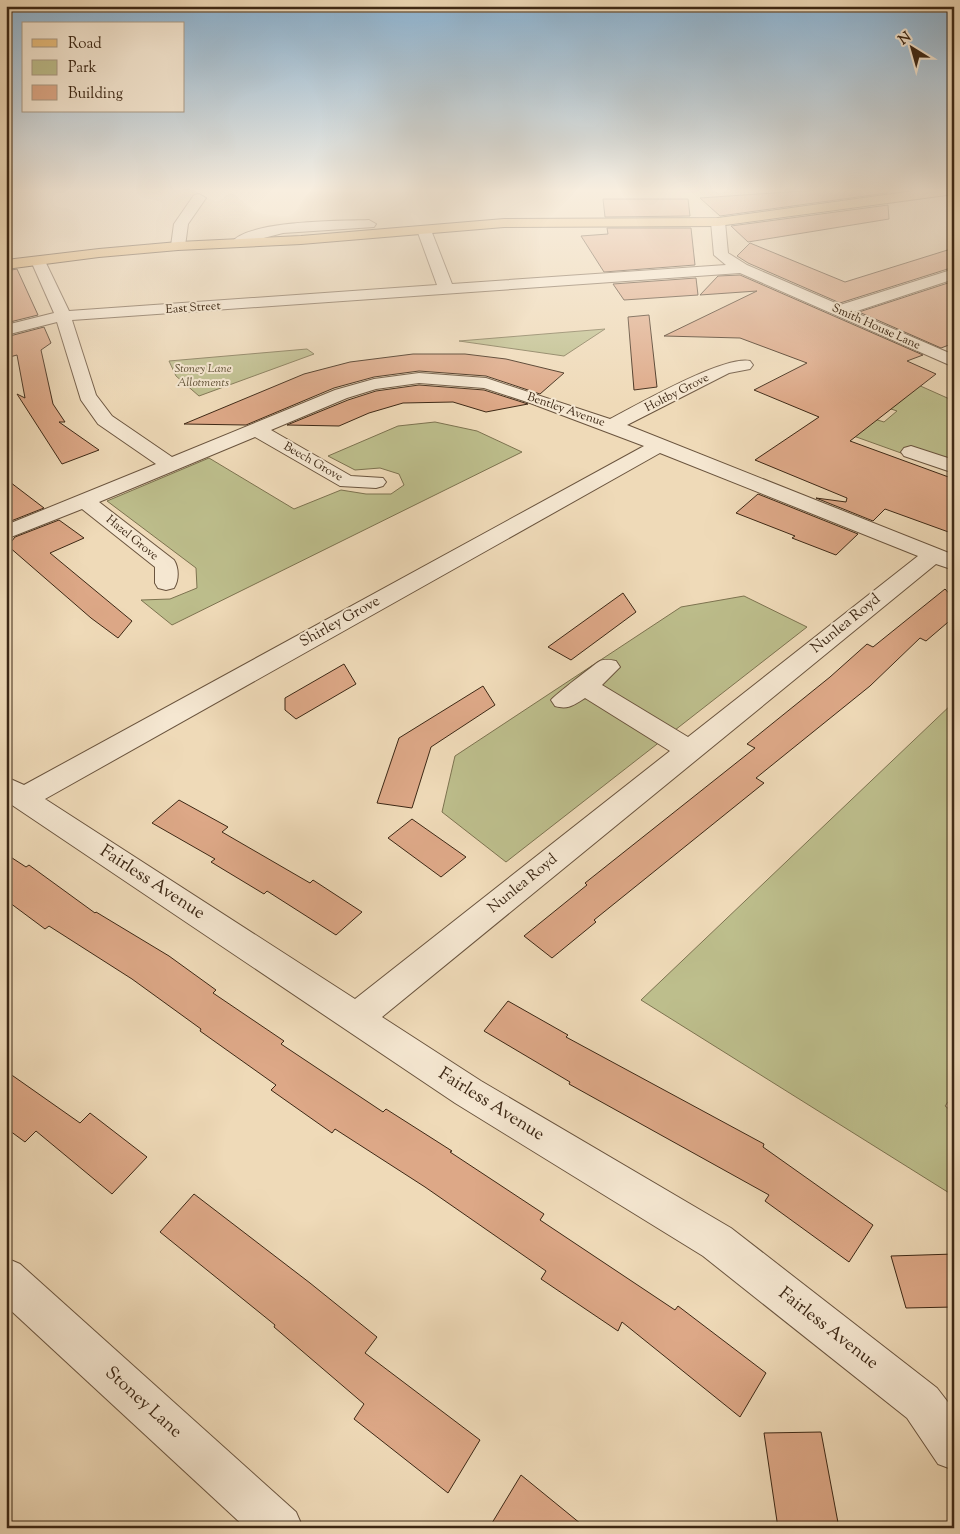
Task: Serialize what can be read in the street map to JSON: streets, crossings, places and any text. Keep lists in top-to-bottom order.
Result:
{
  "streets": {
    "street": [
      "East Street",
      "Smith House Lane",
      "Holtby Grove",
      "Bentley Avenue",
      "Beech Grove",
      "Hazel Grove",
      "Shirley Grove",
      "Nunlea Royd",
      "Fairless Avenue",
      "Stoney Lane"
    ]
  },
  "crossings": [
    ["East Street", "Smith House Lane"],
    ["Holtby Grove", "Bentley Avenue"],
    ["Bentley Avenue", "Beech Grove"],
    ["Bentley Avenue", "Shirley Grove"],
    ["Bentley Avenue", "Nunlea Royd"],
    ["Shirley Grove", "Fairless Avenue"],
    ["Nunlea Royd", "Fairless Avenue"]
  ],
  "parks": ["Stoney Lane Allotments"],
  "legend": ["Road", "Park", "Building"],
  "north": "top left"
}
